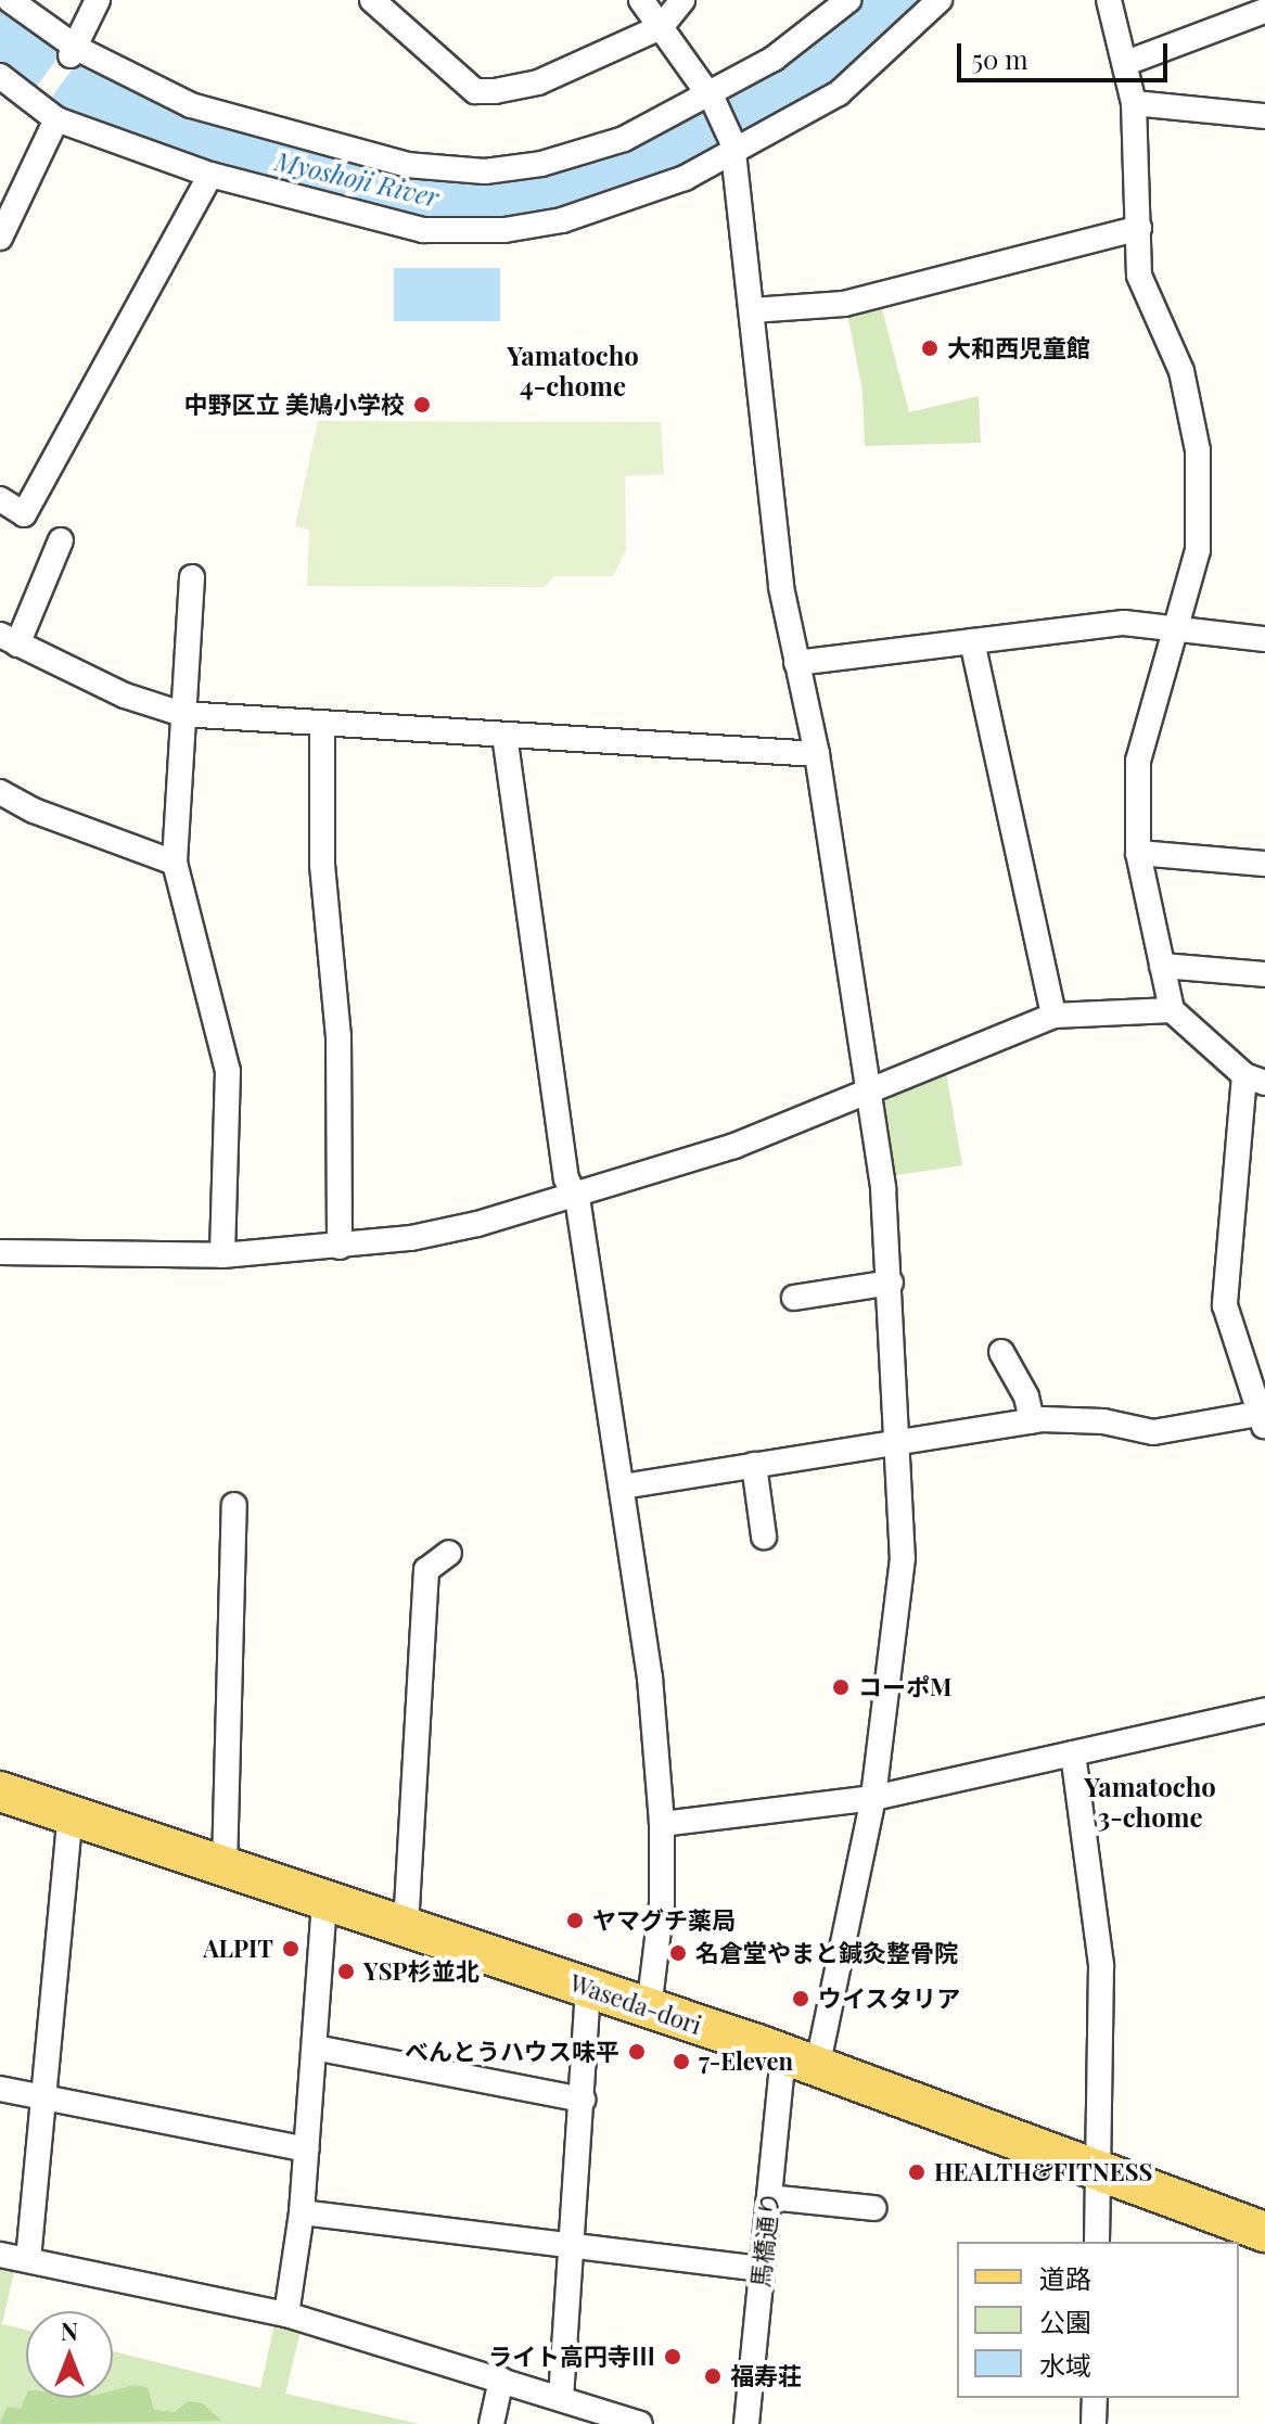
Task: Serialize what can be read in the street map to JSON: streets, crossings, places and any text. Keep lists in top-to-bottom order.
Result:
{
  "streets": {
    "main road": ["Waseda-dori"],
    "street": ["馬橋通り"]
  },
  "crossings": [
    ["Waseda-dori", "馬橋通り"]
  ],
  "districts": ["Yamatocho 4-chome", "Yamatocho 3-chome"],
  "water": ["Myoshoji River"],
  "places": [
    "大和西児童館",
    "中野区立 美鳩小学校",
    "コーポM",
    "ヤマグチ薬局",
    "ALPIT",
    "名倉堂やまと鍼灸整骨院",
    "YSP杉並北",
    "ウイスタリア",
    "べんとうハウス味平",
    "7-Eleven",
    "HEALTH&FITNESS",
    "ライト高円寺Ⅲ",
    "福寿荘"
  ],
  "legend": ["道路", "公園", "水域"],
  "scale_bar": "50 m",
  "north": "top"
}
